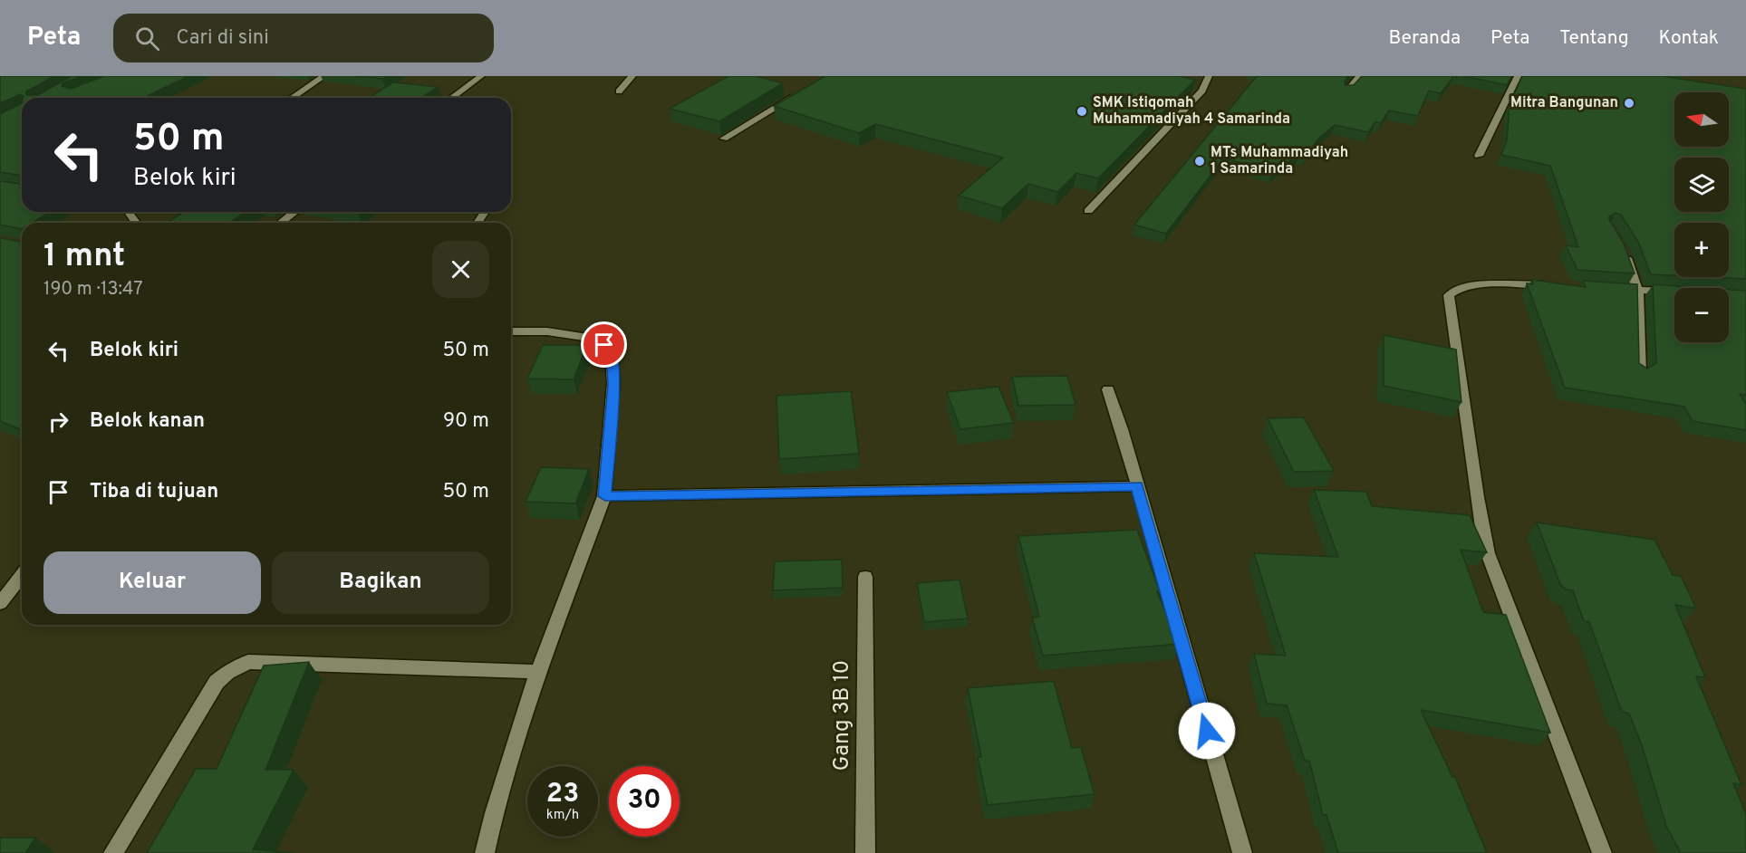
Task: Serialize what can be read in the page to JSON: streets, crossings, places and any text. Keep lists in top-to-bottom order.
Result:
{
  "streets": {
    "street": ["Gang 3B 10"]
  },
  "places": ["Mitra Bangunan", "SMK Istiqomah Muhammadiyah 4 Samarinda", "MTs Muhammadiyah 1 Samarinda"],
  "north": "left",
  "page": {
    "header": "Peta",
    "search": "Cari di sini",
    "nav": [
      "Beranda",
      "Peta",
      "Tentang",
      "Kontak"
    ],
    "map_buttons": ["+", "−"],
    "turn": ["50 m", "Belok kiri"],
    "heading": ["1 mnt", "190 m · 13:47"],
    "list": [
      {
        "name": "Belok kiri",
        "value": "50 m"
      },
      {
        "name": "Belok kanan",
        "value": "90 m"
      },
      {
        "name": "Tiba di tujuan",
        "value": "50 m"
      }
    ],
    "buttons": ["Keluar", "Bagikan"],
    "speed": "23 km/h",
    "limit": "30"
  }
}
